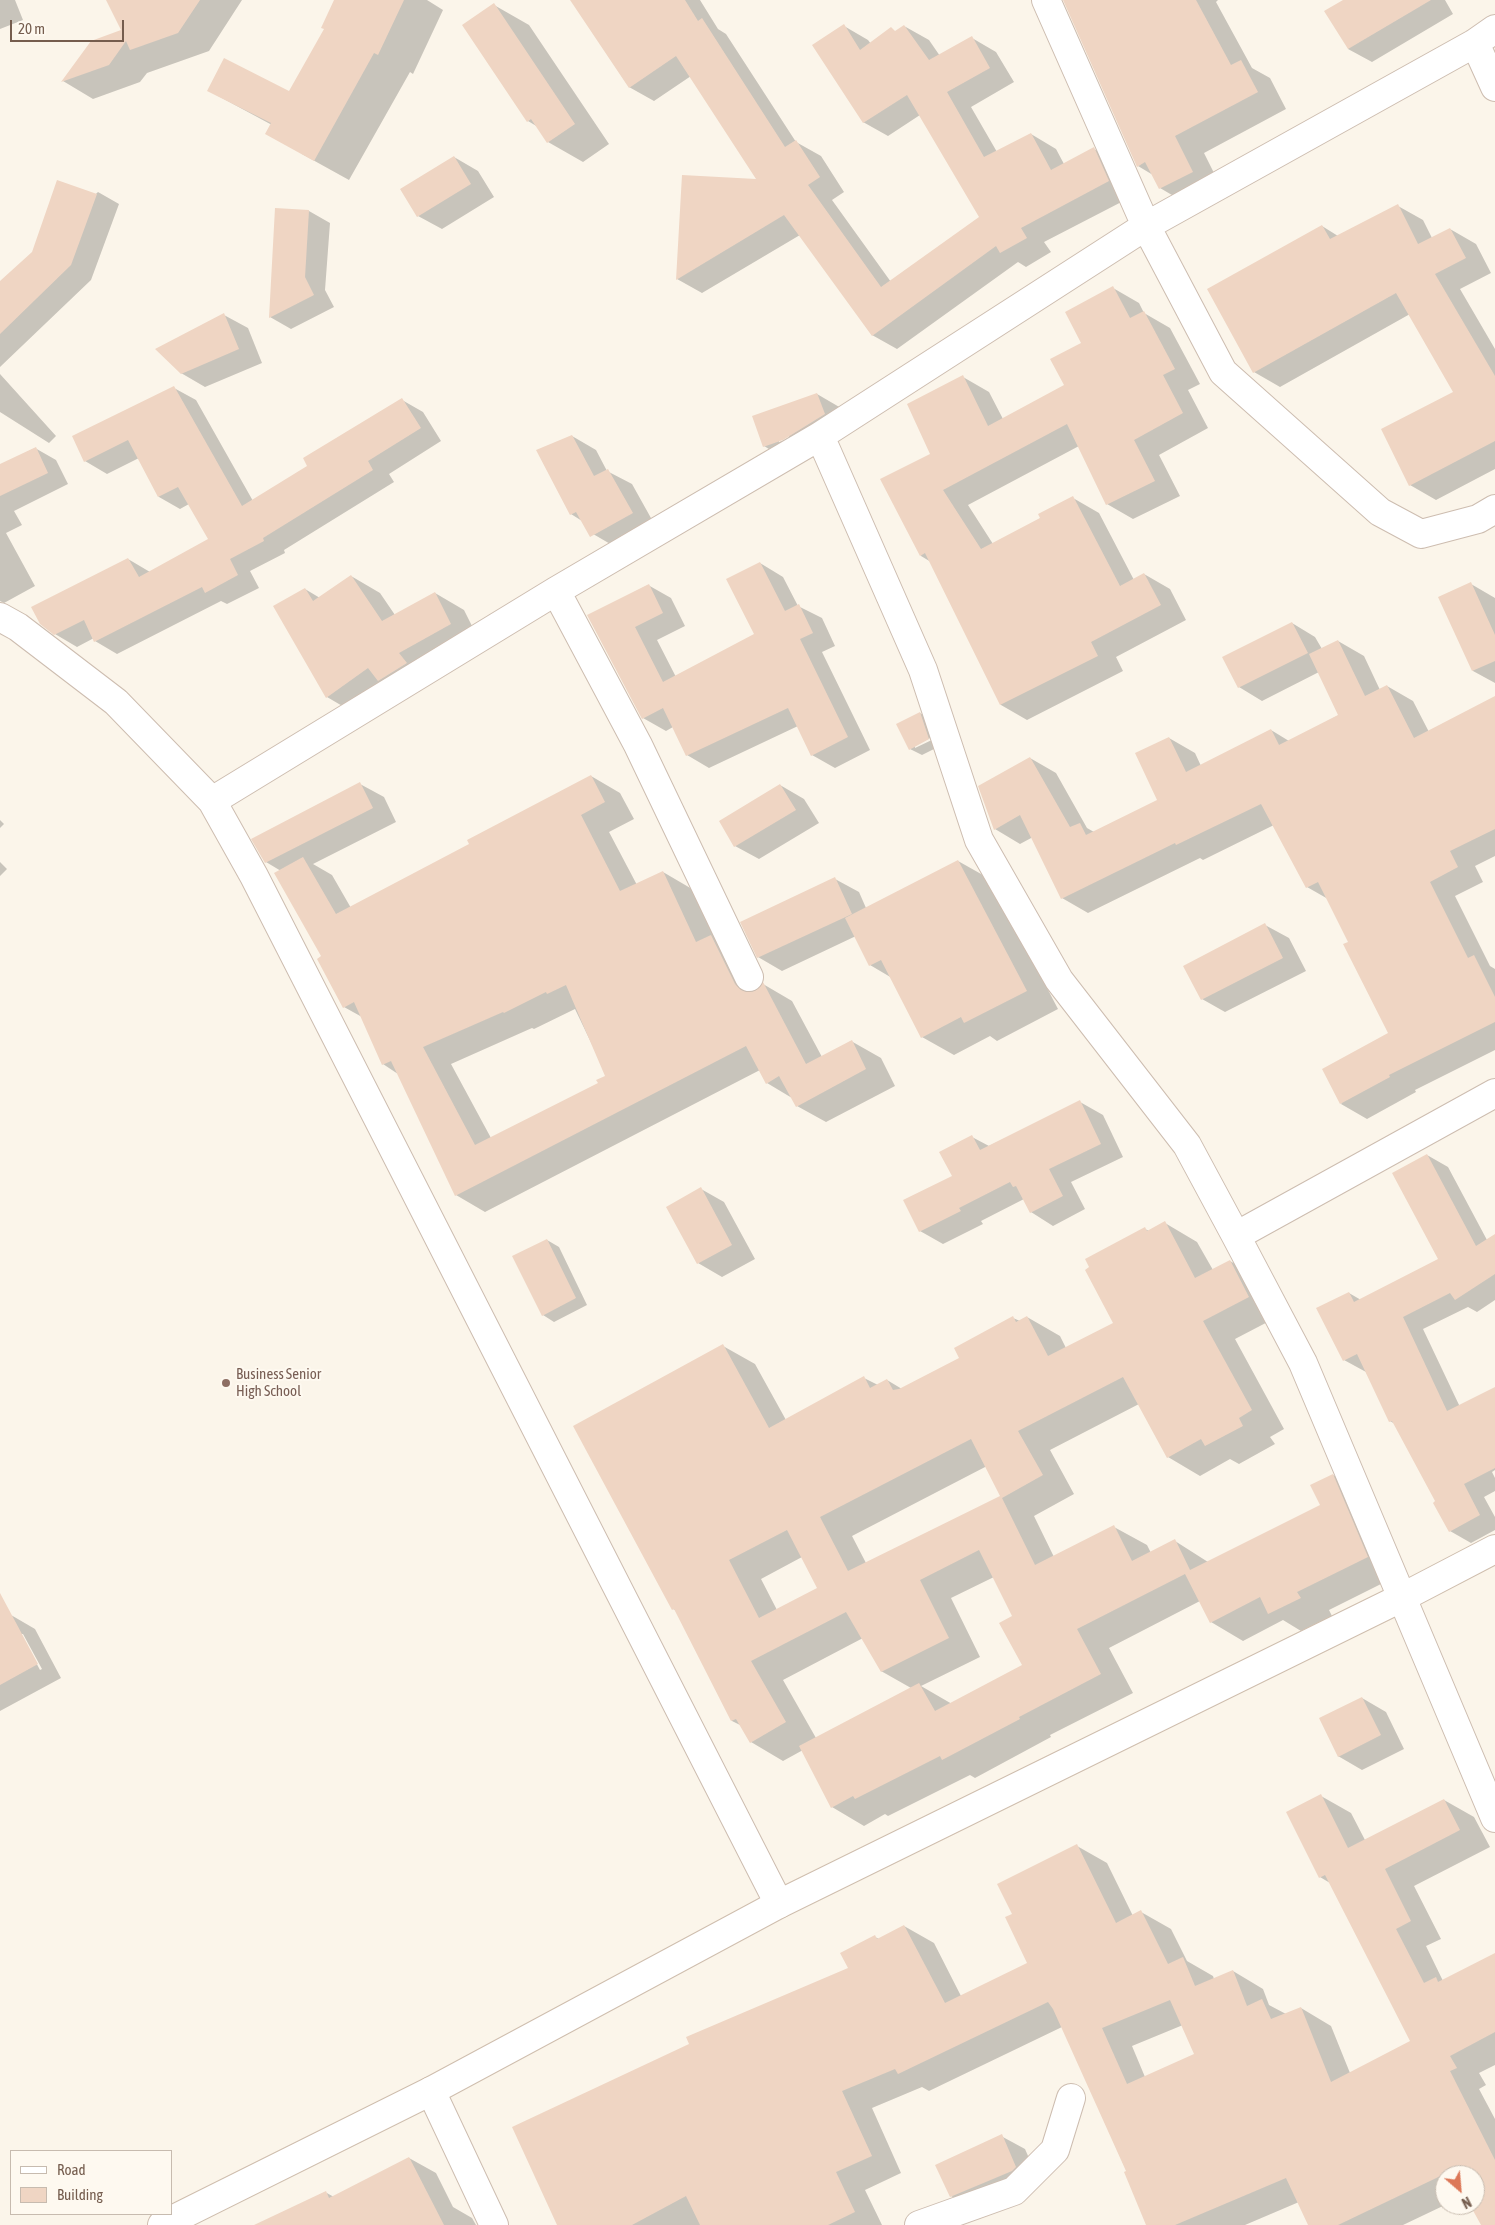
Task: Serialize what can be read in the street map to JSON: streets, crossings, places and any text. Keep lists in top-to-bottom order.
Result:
{
  "places": ["Business Senior High School"],
  "legend": ["Road", "Building"],
  "scale_bar": "20 m",
  "north": "bottom right"
}
